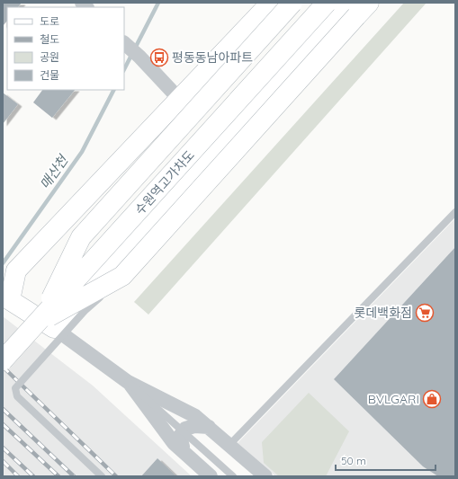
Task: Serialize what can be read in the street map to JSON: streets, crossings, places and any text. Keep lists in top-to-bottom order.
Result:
{
  "streets": {
    "main road": ["수원역고가차도"]
  },
  "water": ["매산천"],
  "places": {
    "bus stop": ["평동동남아파트"],
    "supermarket": ["롯데백화점"],
    "shop": ["BVLGARI"]
  },
  "legend": [
    "도로",
    "철도",
    "공원",
    "건물"
  ],
  "scale_bar": "50 m"
}
